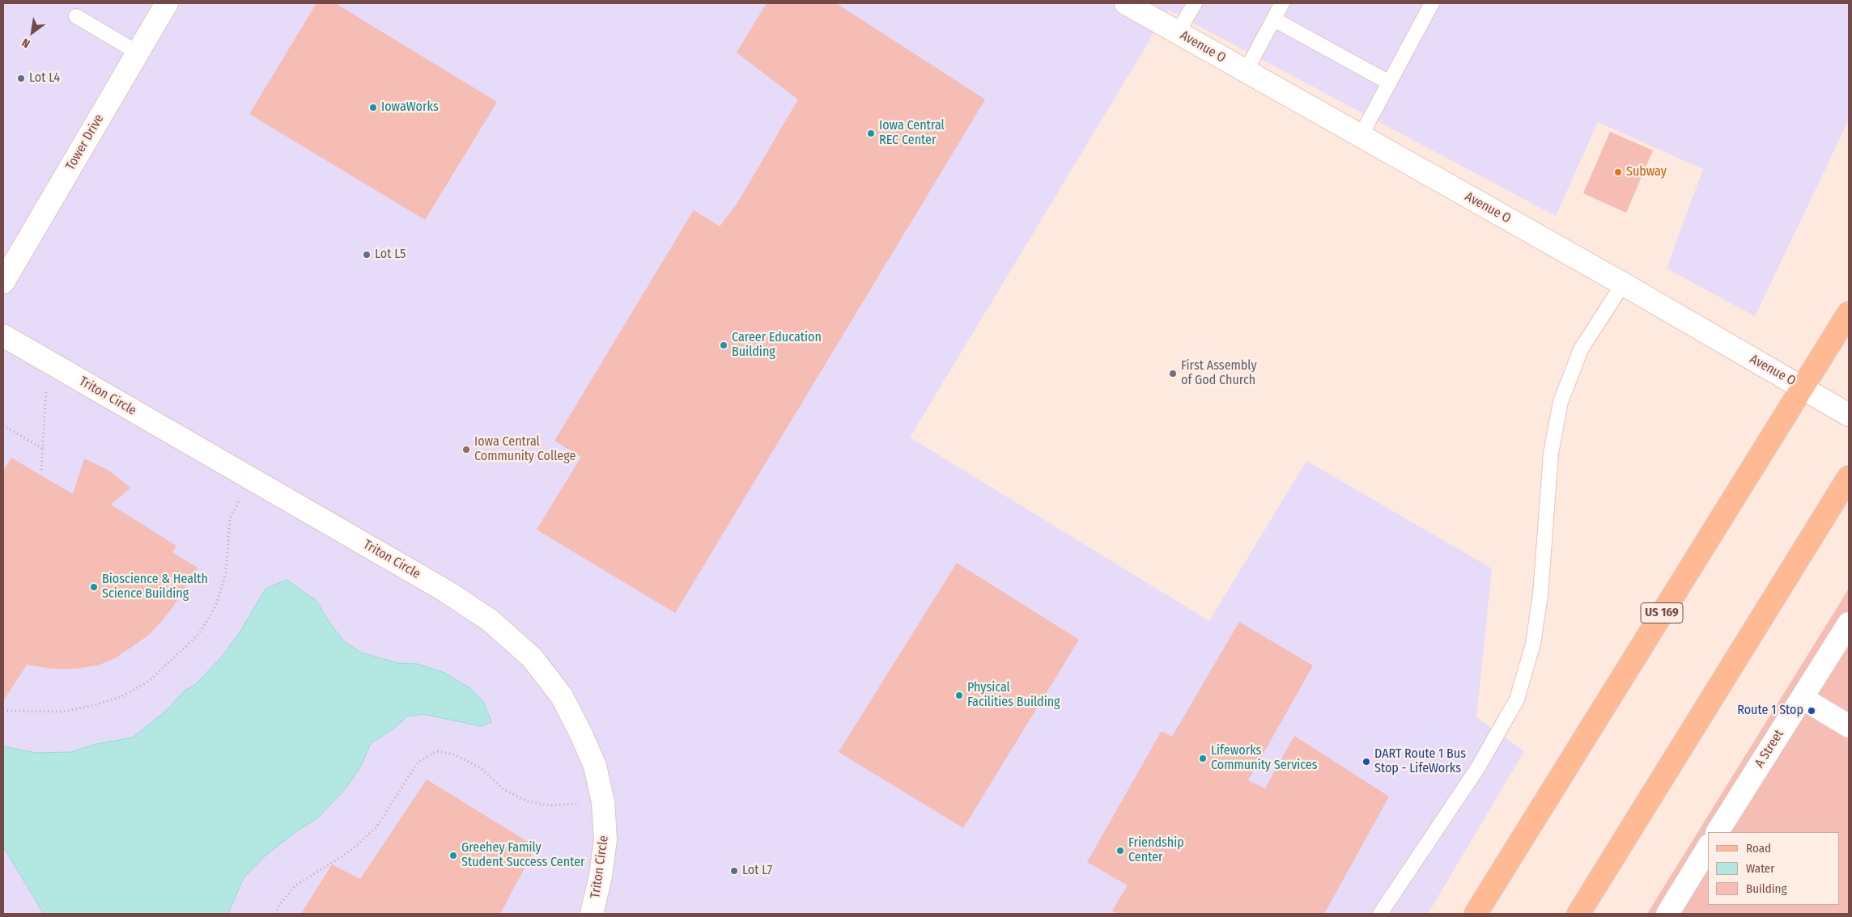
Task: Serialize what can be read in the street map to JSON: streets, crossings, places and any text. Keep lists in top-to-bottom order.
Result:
{
  "streets": {
    "main road": ["US 169"],
    "street": [
      "Avenue O",
      "Tower Drive",
      "Triton Circle",
      "A Street"
    ]
  },
  "crossings": [
    ["Avenue O", "US 169"]
  ],
  "places": [
    "Lot L4",
    "IowaWorks",
    "Iowa Central REC Center",
    "Subway",
    "Lot L5",
    "Career Education Building",
    "First Assembly of God Church",
    "Iowa Central Community College",
    "Bioscience & Health Science Building",
    "Physical Facilities Building",
    "Route 1 Stop",
    "Lifeworks Community Services",
    "DART Route 1 Bus Stop - LifeWorks",
    "Friendship Center",
    "Greehey Family Student Success Center",
    "Lot L7"
  ],
  "legend": ["Road", "Water", "Building"],
  "north": "bottom left"
}
